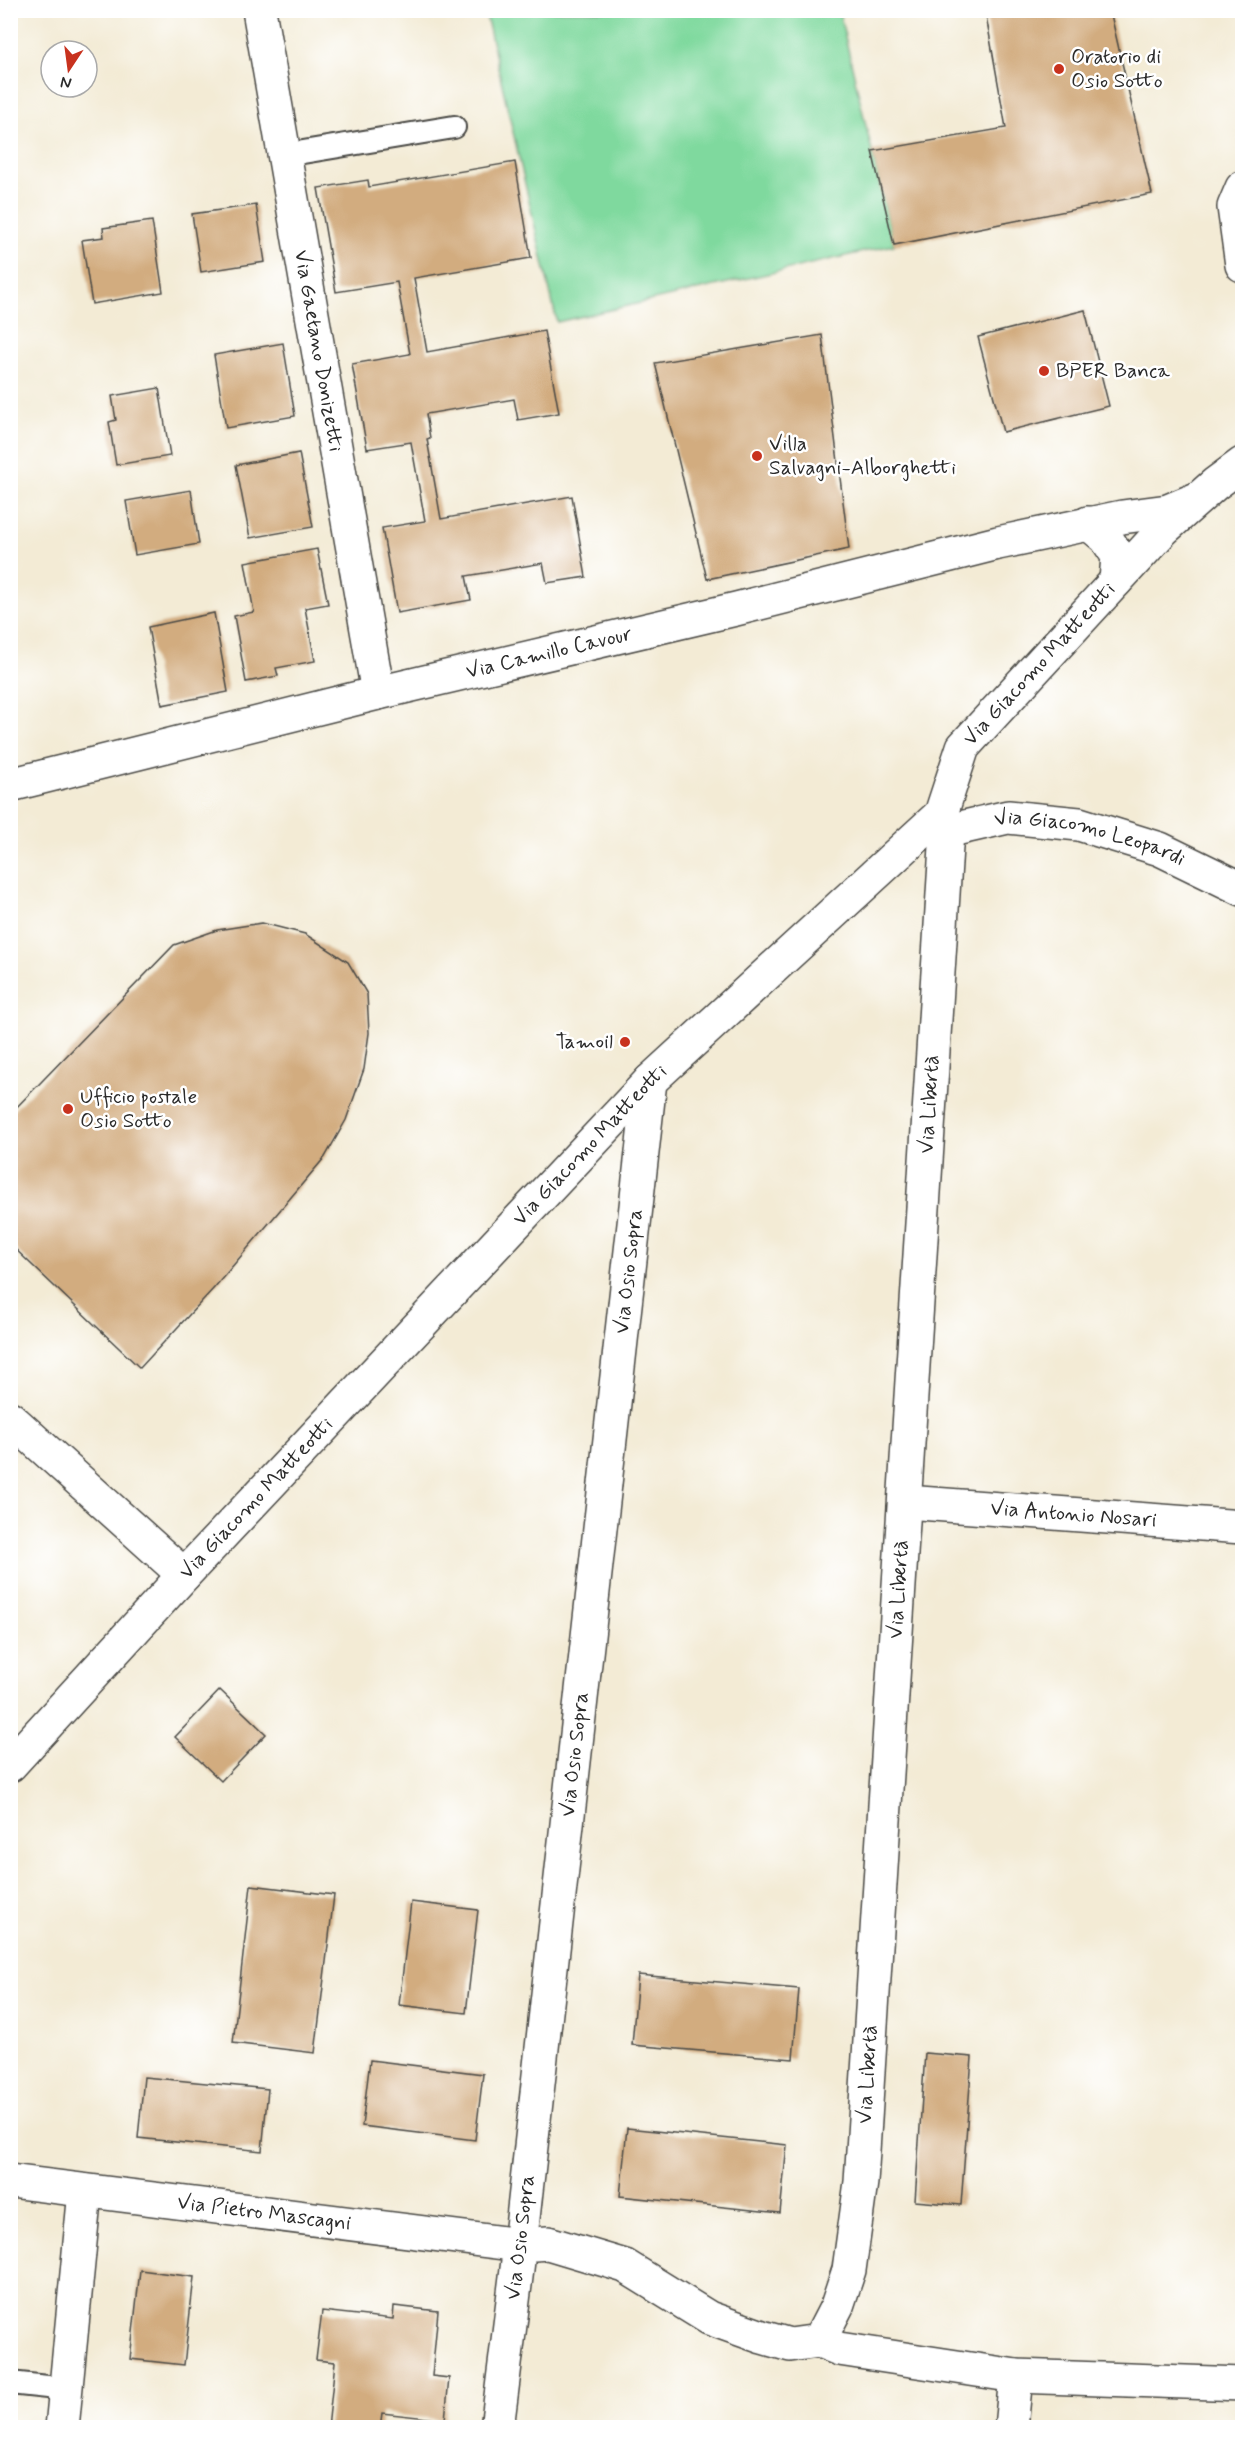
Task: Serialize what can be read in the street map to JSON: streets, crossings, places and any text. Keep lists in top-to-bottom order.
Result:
{
  "streets": {
    "street": [
      "Via Gaetano Donizetti",
      "Via Camillo Cavour",
      "Via Giacomo Matteotti",
      "Via Giacomo Leopardi",
      "Via Libertà",
      "Via Osio Sopra",
      "Via Antonio Nosari",
      "Via Pietro Mascagni"
    ]
  },
  "crossings": [
    ["Via Gaetano Donizetti", "Via Camillo Cavour"],
    ["Via Camillo Cavour", "Via Giacomo Matteotti"],
    ["Via Giacomo Matteotti", "Via Giacomo Leopardi"],
    ["Via Giacomo Matteotti", "Via Libertà"],
    ["Via Giacomo Matteotti", "Via Osio Sopra"],
    ["Via Giacomo Leopardi", "Via Libertà"],
    ["Via Libertà", "Via Antonio Nosari"],
    ["Via Libertà", "Via Pietro Mascagni"],
    ["Via Osio Sopra", "Via Pietro Mascagni"]
  ],
  "places": [
    "Oratorio di Osio Sotto",
    "BPER Banca",
    "Villa Salvagni-Alborghetti",
    "Tamoil",
    "Ufficio postale Osio Sotto"
  ],
  "north": "bottom"
}
